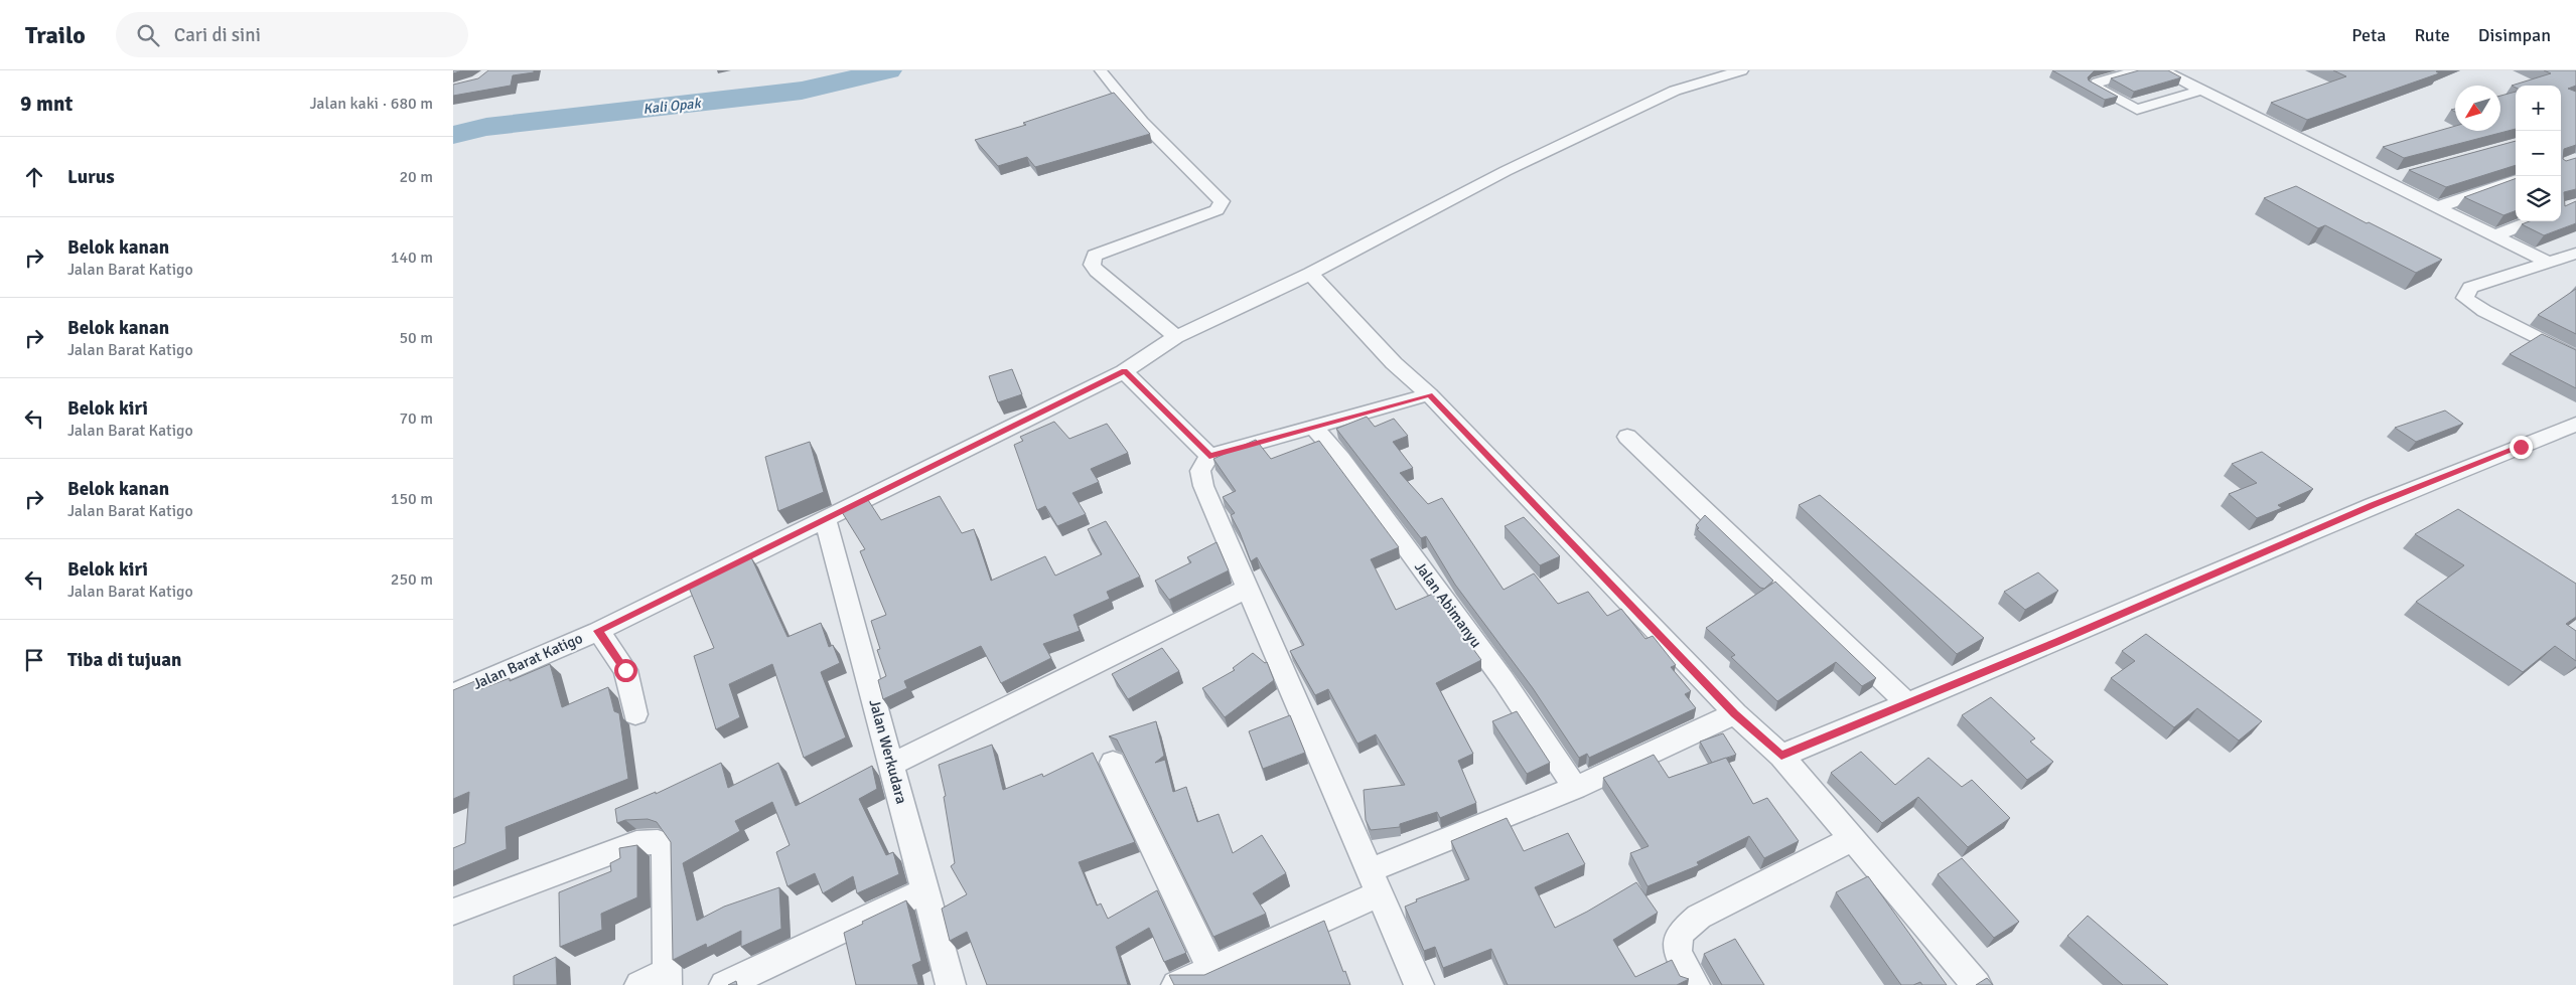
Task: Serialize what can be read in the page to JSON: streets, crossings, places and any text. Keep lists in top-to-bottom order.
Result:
{
  "streets": {
    "street": ["Jalan Abimanyu", "Jalan Barat Katigo", "Jalan Werkudara"]
  },
  "crossings": [
    ["Jalan Barat Katigo", "Jalan Werkudara"]
  ],
  "water": ["Kali Opak"],
  "north": "bottom left",
  "page": {
    "header": "Trailo",
    "search": "Cari di sini",
    "nav": ["Peta", "Rute", "Disimpan"],
    "heading": ["9 mnt", "Jalan kaki · 680 m"],
    "map_buttons": ["+", "−"],
    "list": [
      ["Lurus", "20 m"],
      ["Belok kanan", "Jalan Barat Katigo", "140 m"],
      ["Belok kanan", "Jalan Barat Katigo", "50 m"],
      ["Belok kiri", "Jalan Barat Katigo", "70 m"],
      ["Belok kanan", "Jalan Barat Katigo", "150 m"],
      ["Belok kiri", "Jalan Barat Katigo", "250 m"],
      "Tiba di tujuan"
    ]
  }
}
